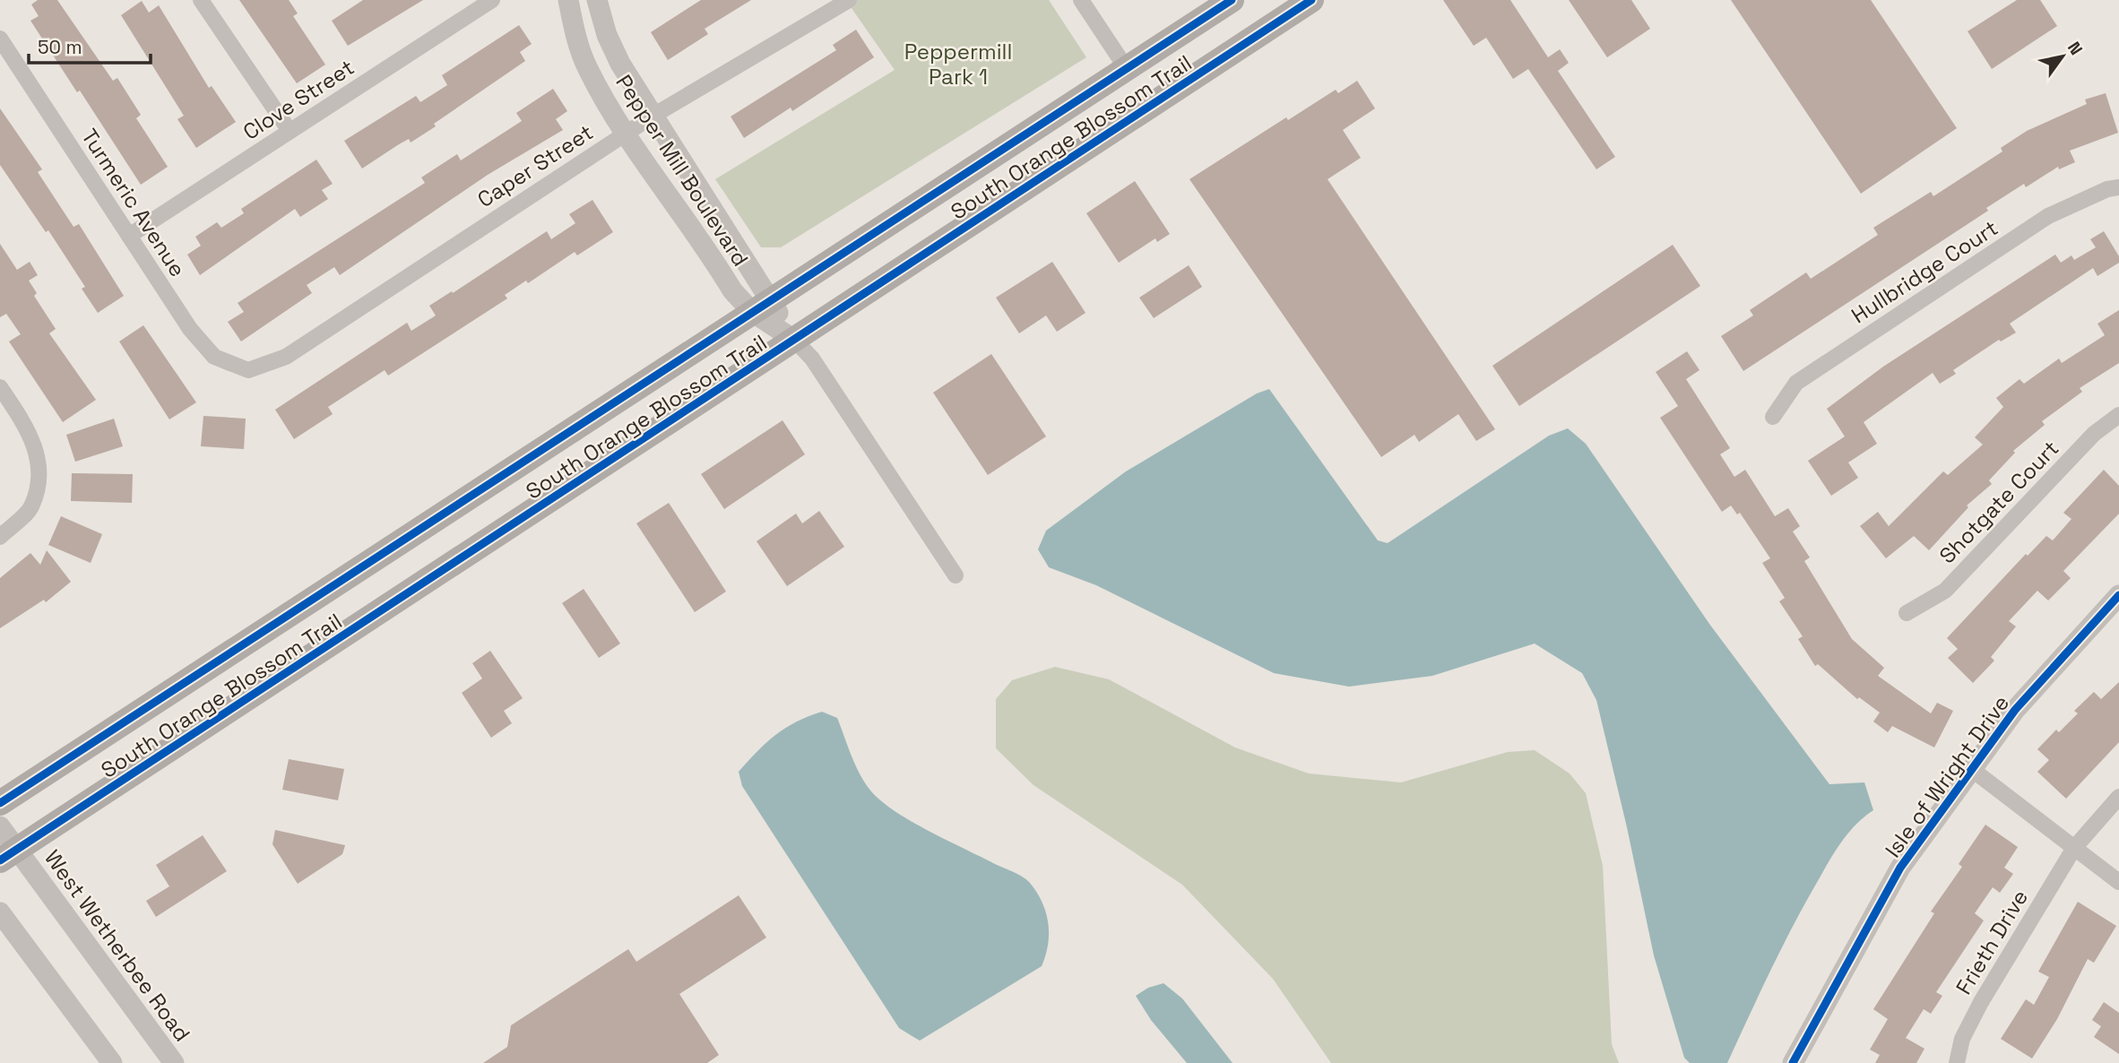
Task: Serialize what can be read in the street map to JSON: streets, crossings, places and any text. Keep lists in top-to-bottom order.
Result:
{
  "streets": {
    "main road": ["South Orange Blossom Trail"],
    "street": [
      "Clove Street",
      "Caper Street",
      "Pepper Mill Boulevard",
      "Turmeric Avenue",
      "Hullbridge Court",
      "Shotgate Court",
      "Isle of Wright Drive",
      "Frieth Drive",
      "West Wetherbee Road"
    ]
  },
  "crossings": [
    ["Clove Street", "Turmeric Avenue"],
    ["South Orange Blossom Trail", "Pepper Mill Boulevard"],
    ["South Orange Blossom Trail", "West Wetherbee Road"],
    ["Caper Street", "Pepper Mill Boulevard"],
    ["Caper Street", "Turmeric Avenue"]
  ],
  "parks": ["Peppermill Park 1"],
  "scale_bar": "50 m",
  "north": "top right"
}
